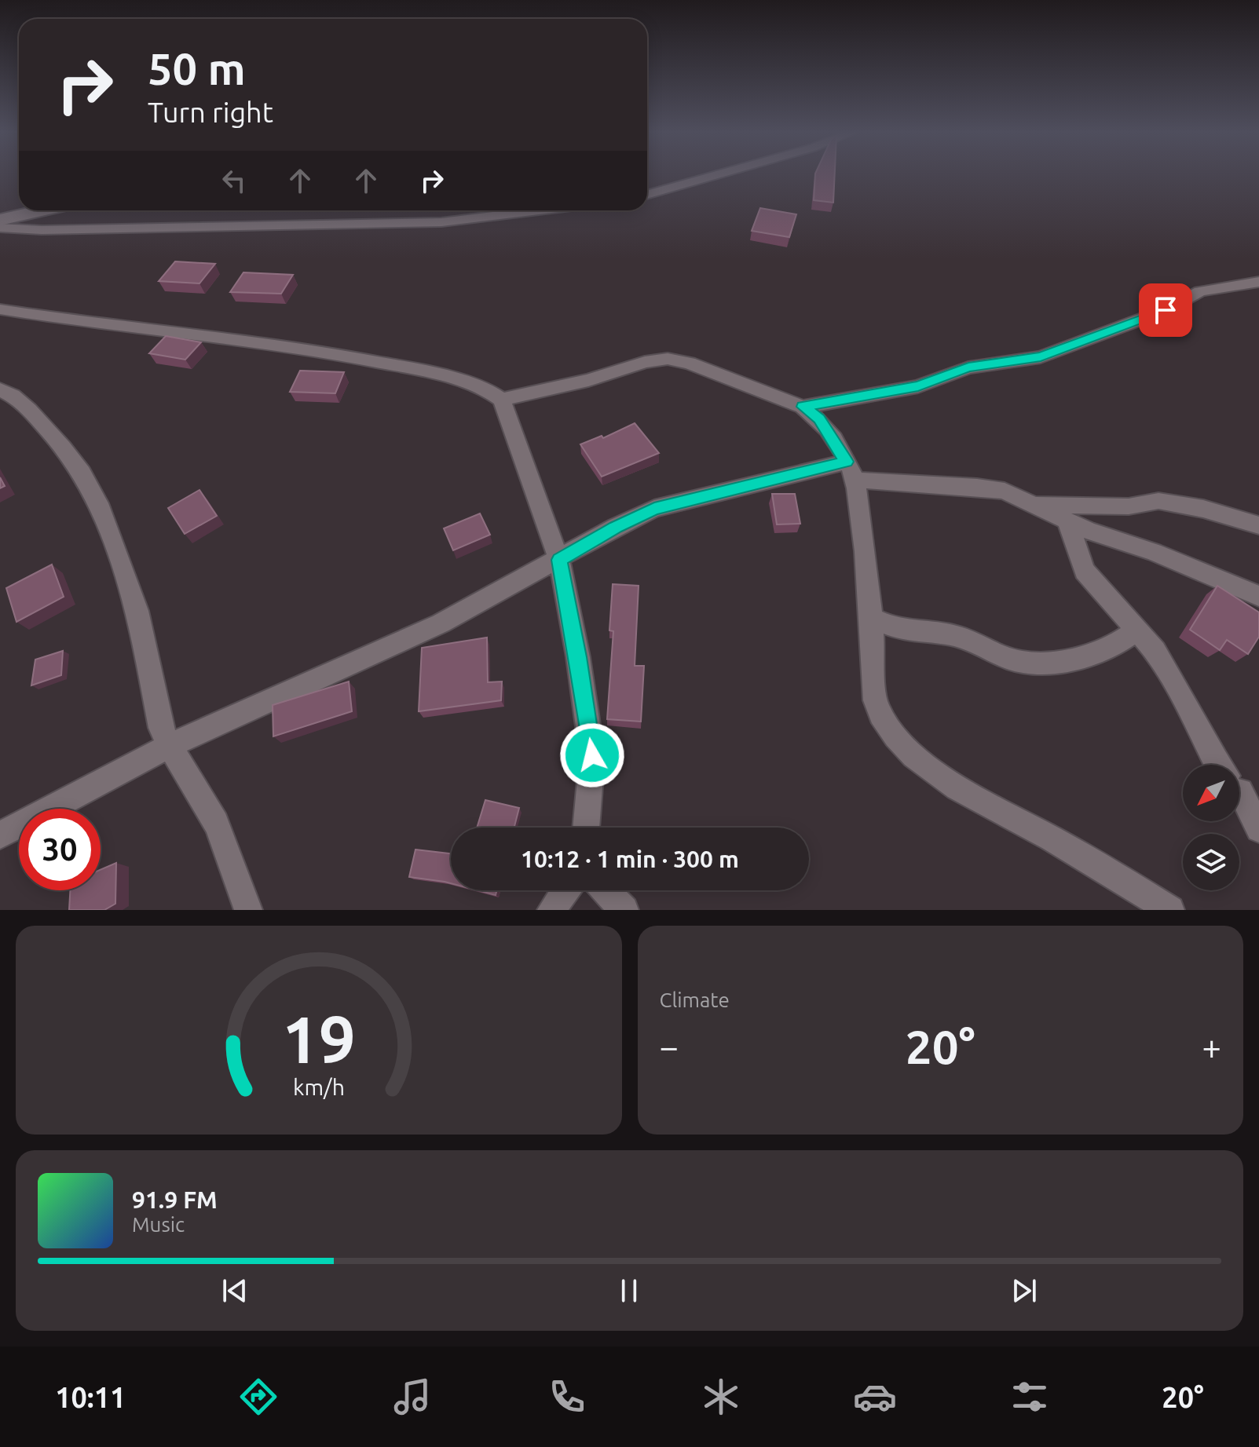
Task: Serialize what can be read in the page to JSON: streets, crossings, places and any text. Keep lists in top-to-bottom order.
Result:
{
  "north": "bottom left",
  "page": {
    "turn": ["50 m", "Turn right"],
    "limit": "30",
    "trip": "10:12 · 1 min · 300 m",
    "tile": "Climate",
    "heat": ["−", "20°", "+"],
    "song": ["91.9 FM", "Music"],
    "tabs": ["10:11", "20°"],
    "gauge": ["19", "km/h"]
  }
}
